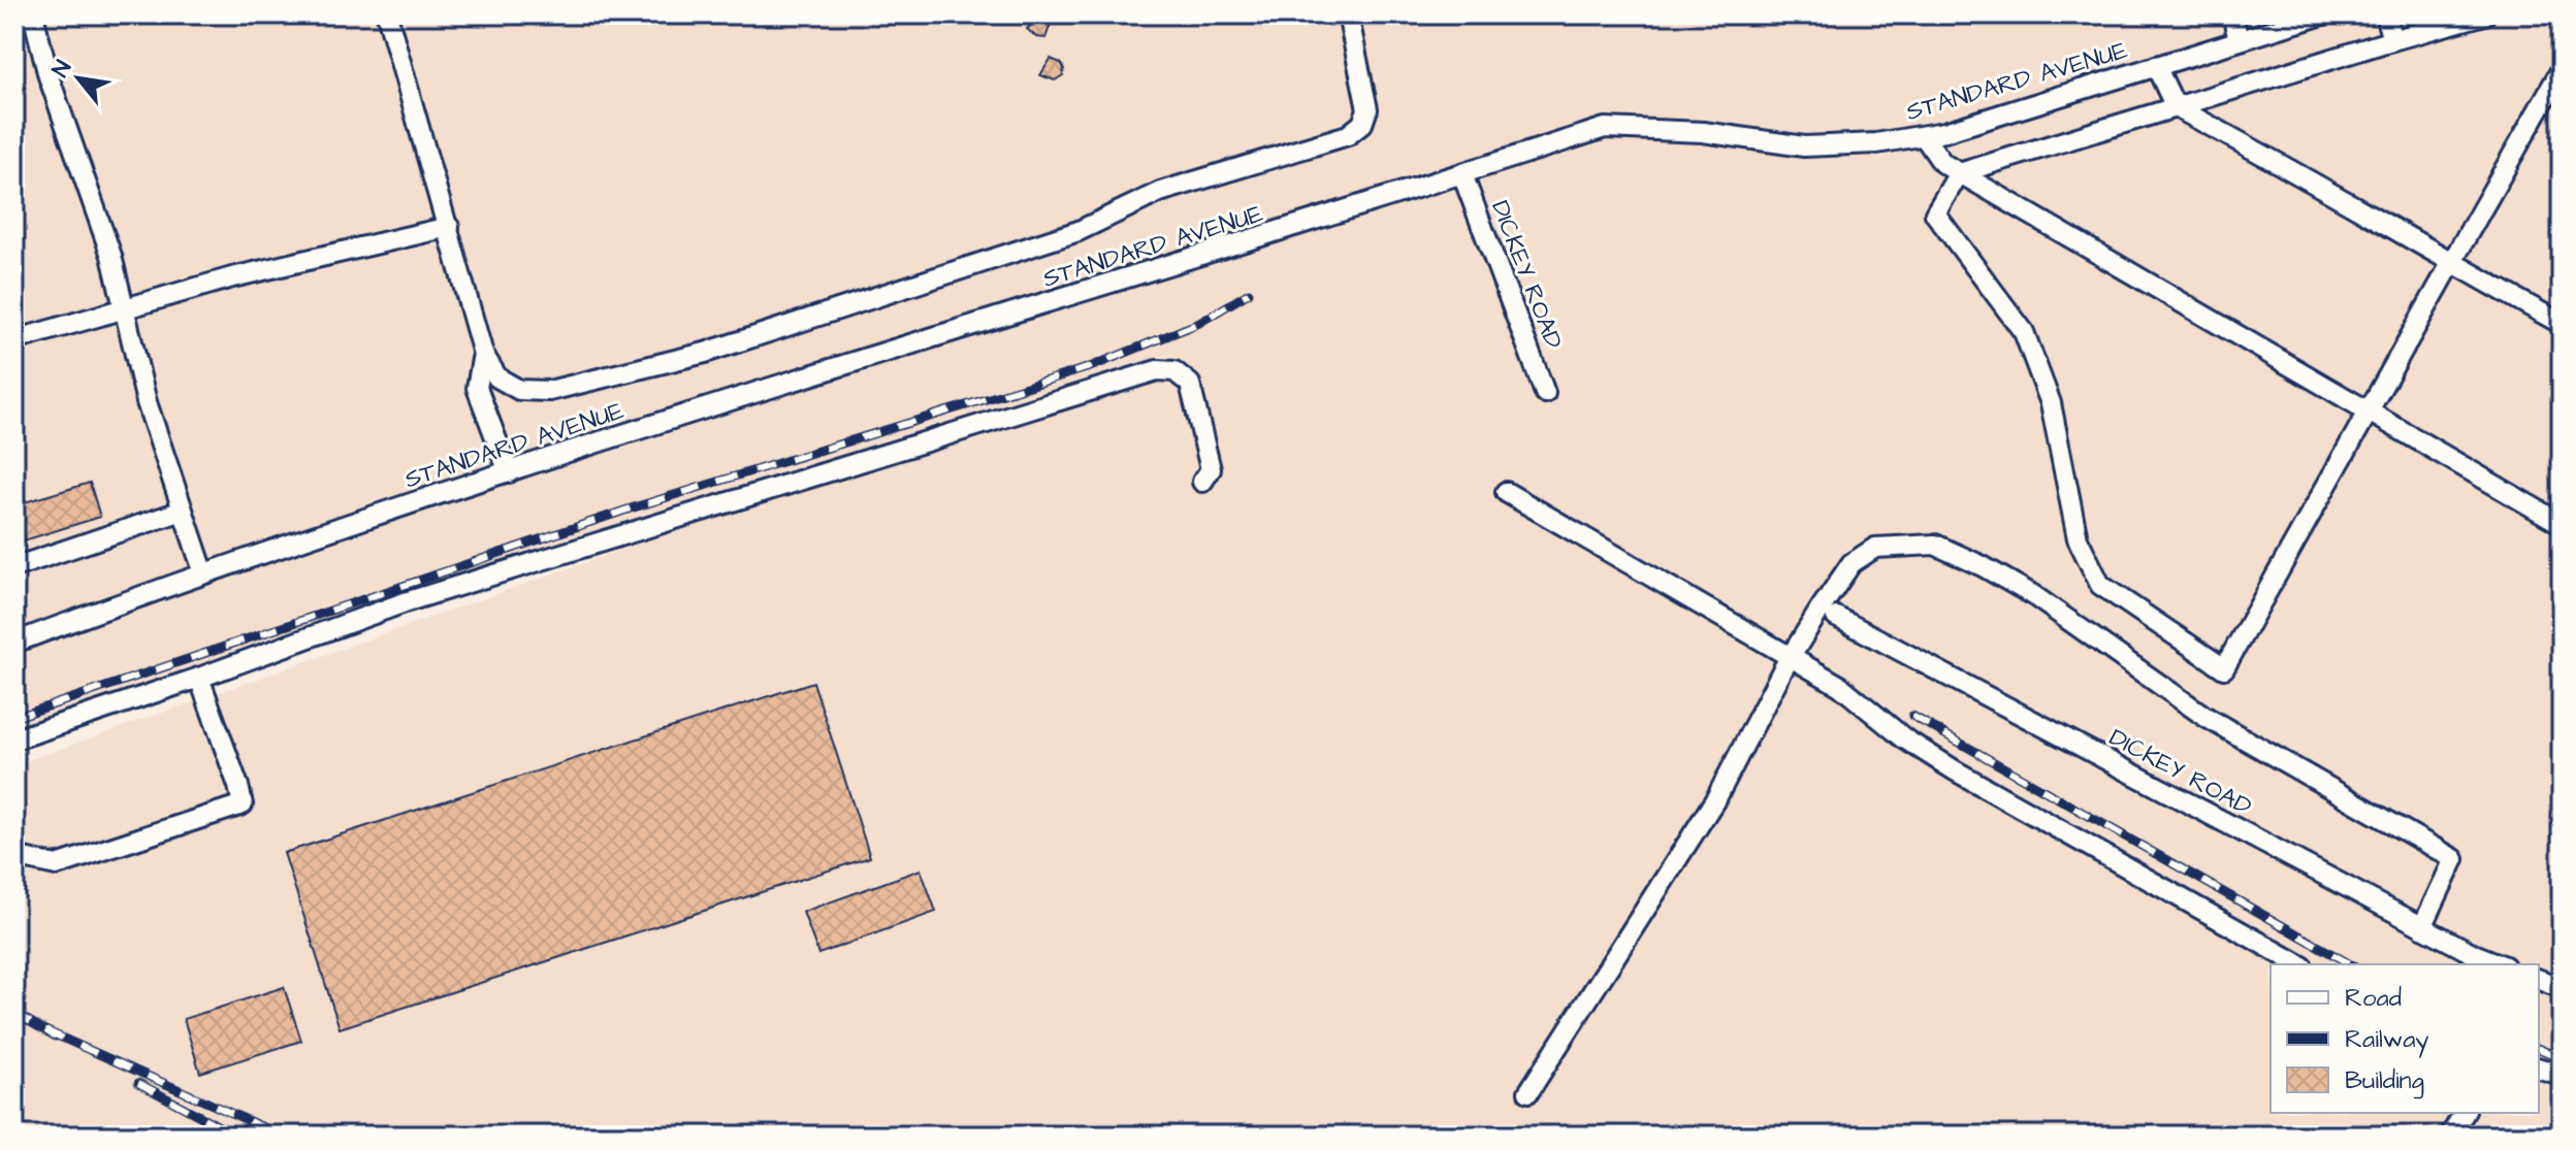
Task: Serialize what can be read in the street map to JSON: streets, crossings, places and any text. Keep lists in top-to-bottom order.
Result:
{
  "streets": {
    "street": ["STANDARD AVENUE", "DICKEY ROAD"]
  },
  "crossings": [
    ["STANDARD AVENUE", "DICKEY ROAD"]
  ],
  "legend": ["Road", "Railway", "Building"],
  "north": "top left"
}
